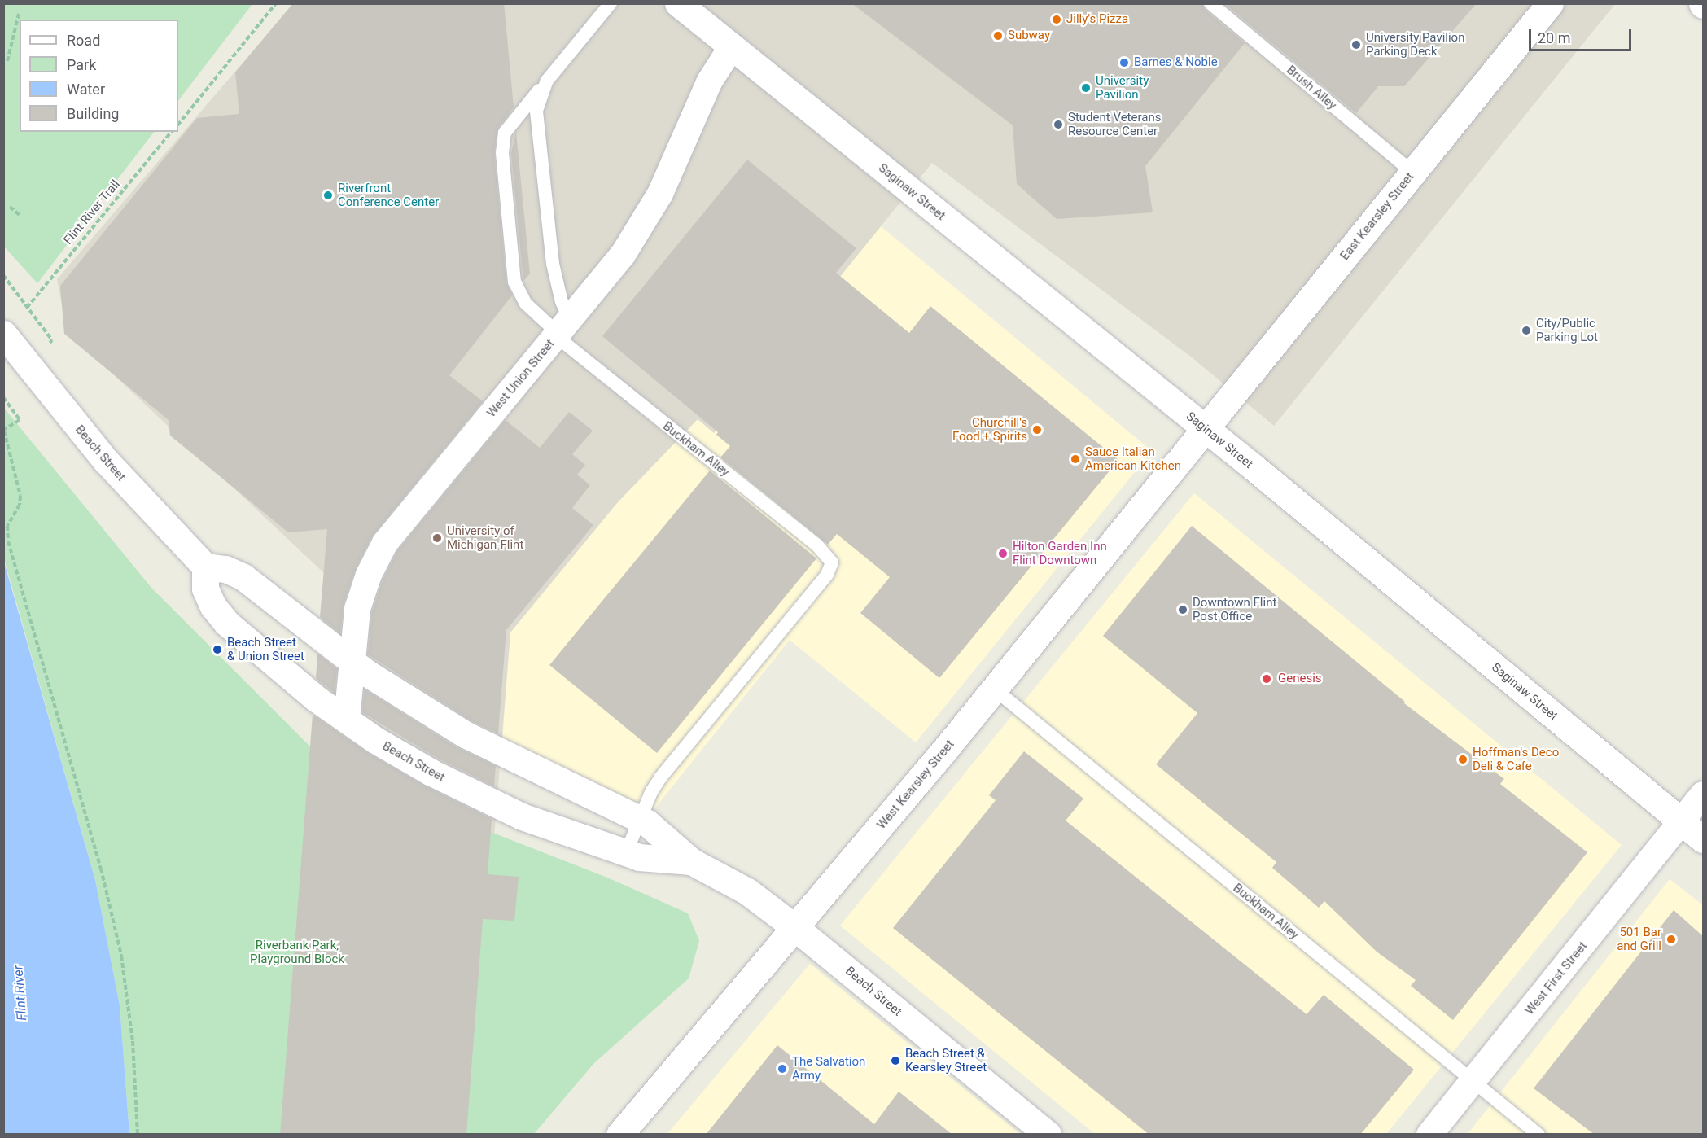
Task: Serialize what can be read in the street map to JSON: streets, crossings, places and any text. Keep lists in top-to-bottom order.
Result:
{
  "streets": {
    "street": [
      "Saginaw Street",
      "East Kearsley Street",
      "West Union Street",
      "Beach Street",
      "West Kearsley Street",
      "West First Street"
    ],
    "lane": ["Brush Alley", "Buckham Alley"],
    "path": ["Flint River Trail"]
  },
  "crossings": [
    ["Brush Alley", "East Kearsley Street"],
    ["Saginaw Street", "East Kearsley Street"],
    ["Saginaw Street", "West Union Street"],
    ["Saginaw Street", "West Kearsley Street"],
    ["Saginaw Street", "West First Street"],
    ["East Kearsley Street", "West Kearsley Street"],
    ["West Union Street", "Buckham Alley"],
    ["West Union Street", "Beach Street"],
    ["Buckham Alley", "Beach Street"],
    ["Buckham Alley", "West Kearsley Street"],
    ["Buckham Alley", "West First Street"],
    ["Beach Street", "West Kearsley Street"]
  ],
  "water": ["Flint River"],
  "parks": ["Riverbank Park, Playground Block"],
  "places": [
    "Jilly's Pizza",
    "Subway",
    "University Pavilion Parking Deck",
    "Barnes & Noble",
    "University Pavilion",
    "Student Veterans Resource Center",
    "Riverfront Conference Center",
    "City/Public Parking Lot",
    "Churchill's Food + Spirits",
    "Sauce Italian American Kitchen",
    "University of Michigan-Flint",
    "Hilton Garden Inn Flint Downtown",
    "Downtown Flint Post Office",
    "Beach Street & Union Street",
    "Genesis",
    "Hoffman's Deco Deli & Cafe",
    "501 Bar and Grill",
    "Beach Street & Kearsley Street",
    "The Salvation Army"
  ],
  "legend": [
    "Road",
    "Park",
    "Water",
    "Building"
  ],
  "scale_bar": "20 m"
}
